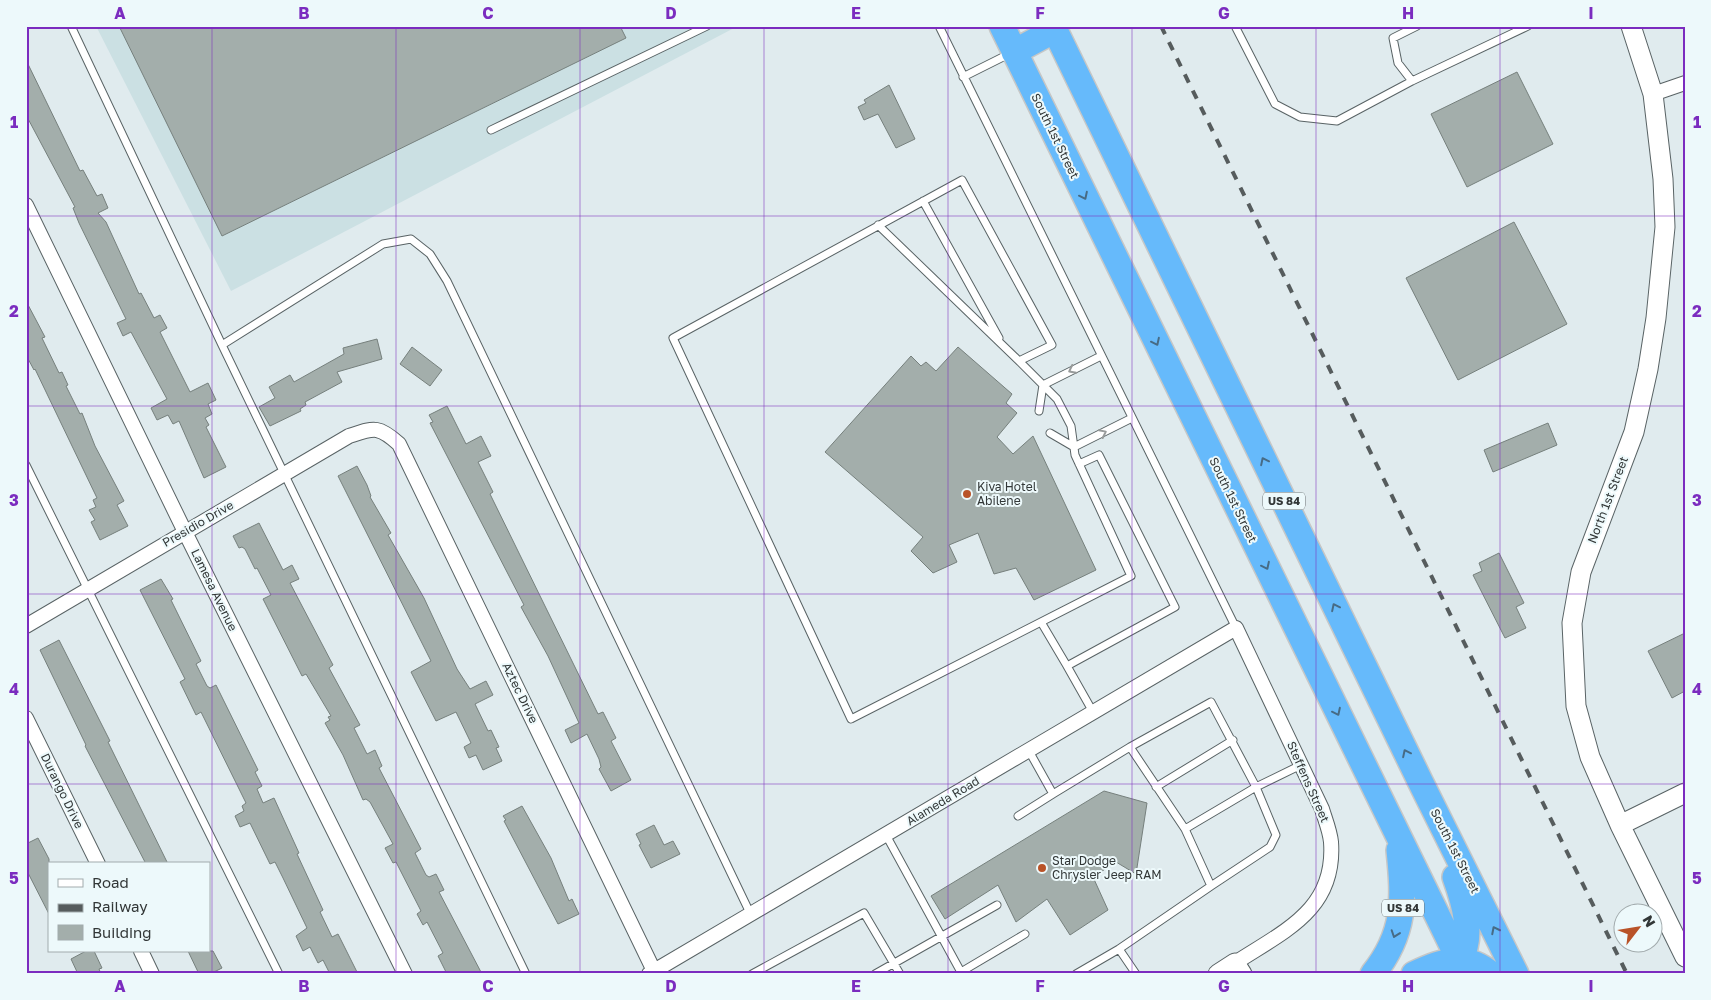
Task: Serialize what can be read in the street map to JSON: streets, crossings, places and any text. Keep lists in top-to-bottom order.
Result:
{
  "streets": {
    "highway": ["South 1st Street", "US 84"],
    "street": [
      "North 1st Street",
      "Presidio Drive",
      "Lamesa Avenue",
      "Aztec Drive",
      "Steffens Street",
      "Durango Drive",
      "Alameda Road"
    ]
  },
  "crossings": [
    ["South 1st Street", "US 84"],
    ["Presidio Drive", "Lamesa Avenue"],
    ["Presidio Drive", "Aztec Drive"],
    ["Aztec Drive", "Alameda Road"],
    ["Steffens Street", "Alameda Road"]
  ],
  "places": ["Kiva Hotel Abilene", "Star Dodge Chrysler Jeep RAM"],
  "legend": ["Road", "Railway", "Building"],
  "north": "top right",
  "grid": {
    "columns": [
      "A",
      "B",
      "C",
      "D",
      "E",
      "F",
      "G",
      "H",
      "I"
    ],
    "rows": [
      "1",
      "2",
      "3",
      "4",
      "5"
    ]
  }
}
